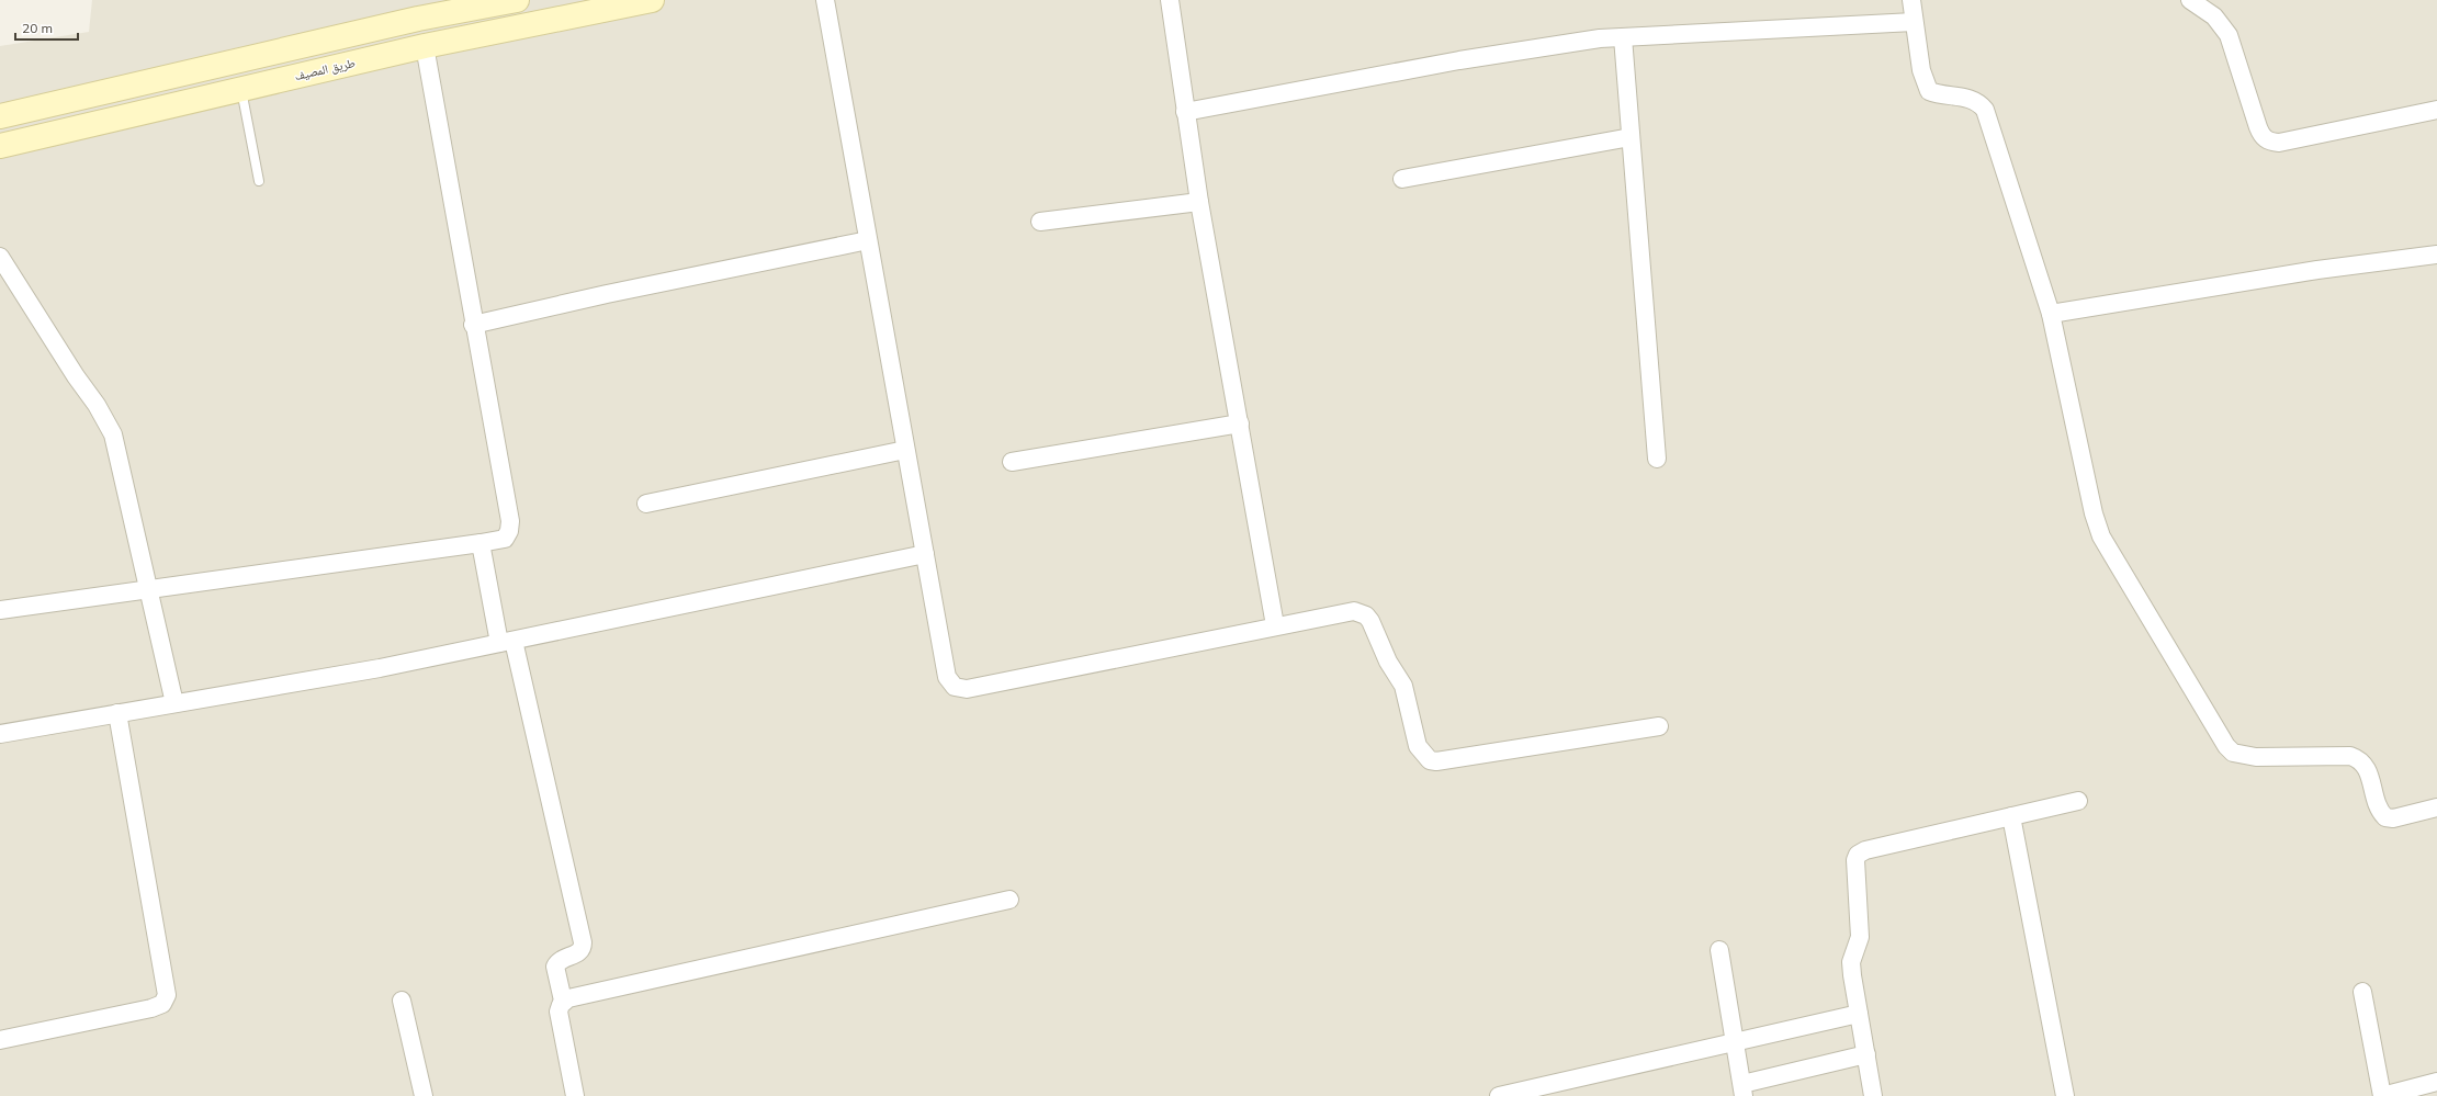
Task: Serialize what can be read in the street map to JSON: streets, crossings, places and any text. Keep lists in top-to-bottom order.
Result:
{
  "streets": {
    "street": ["طريق المصيف"]
  },
  "scale_bar": "20 m"
}
